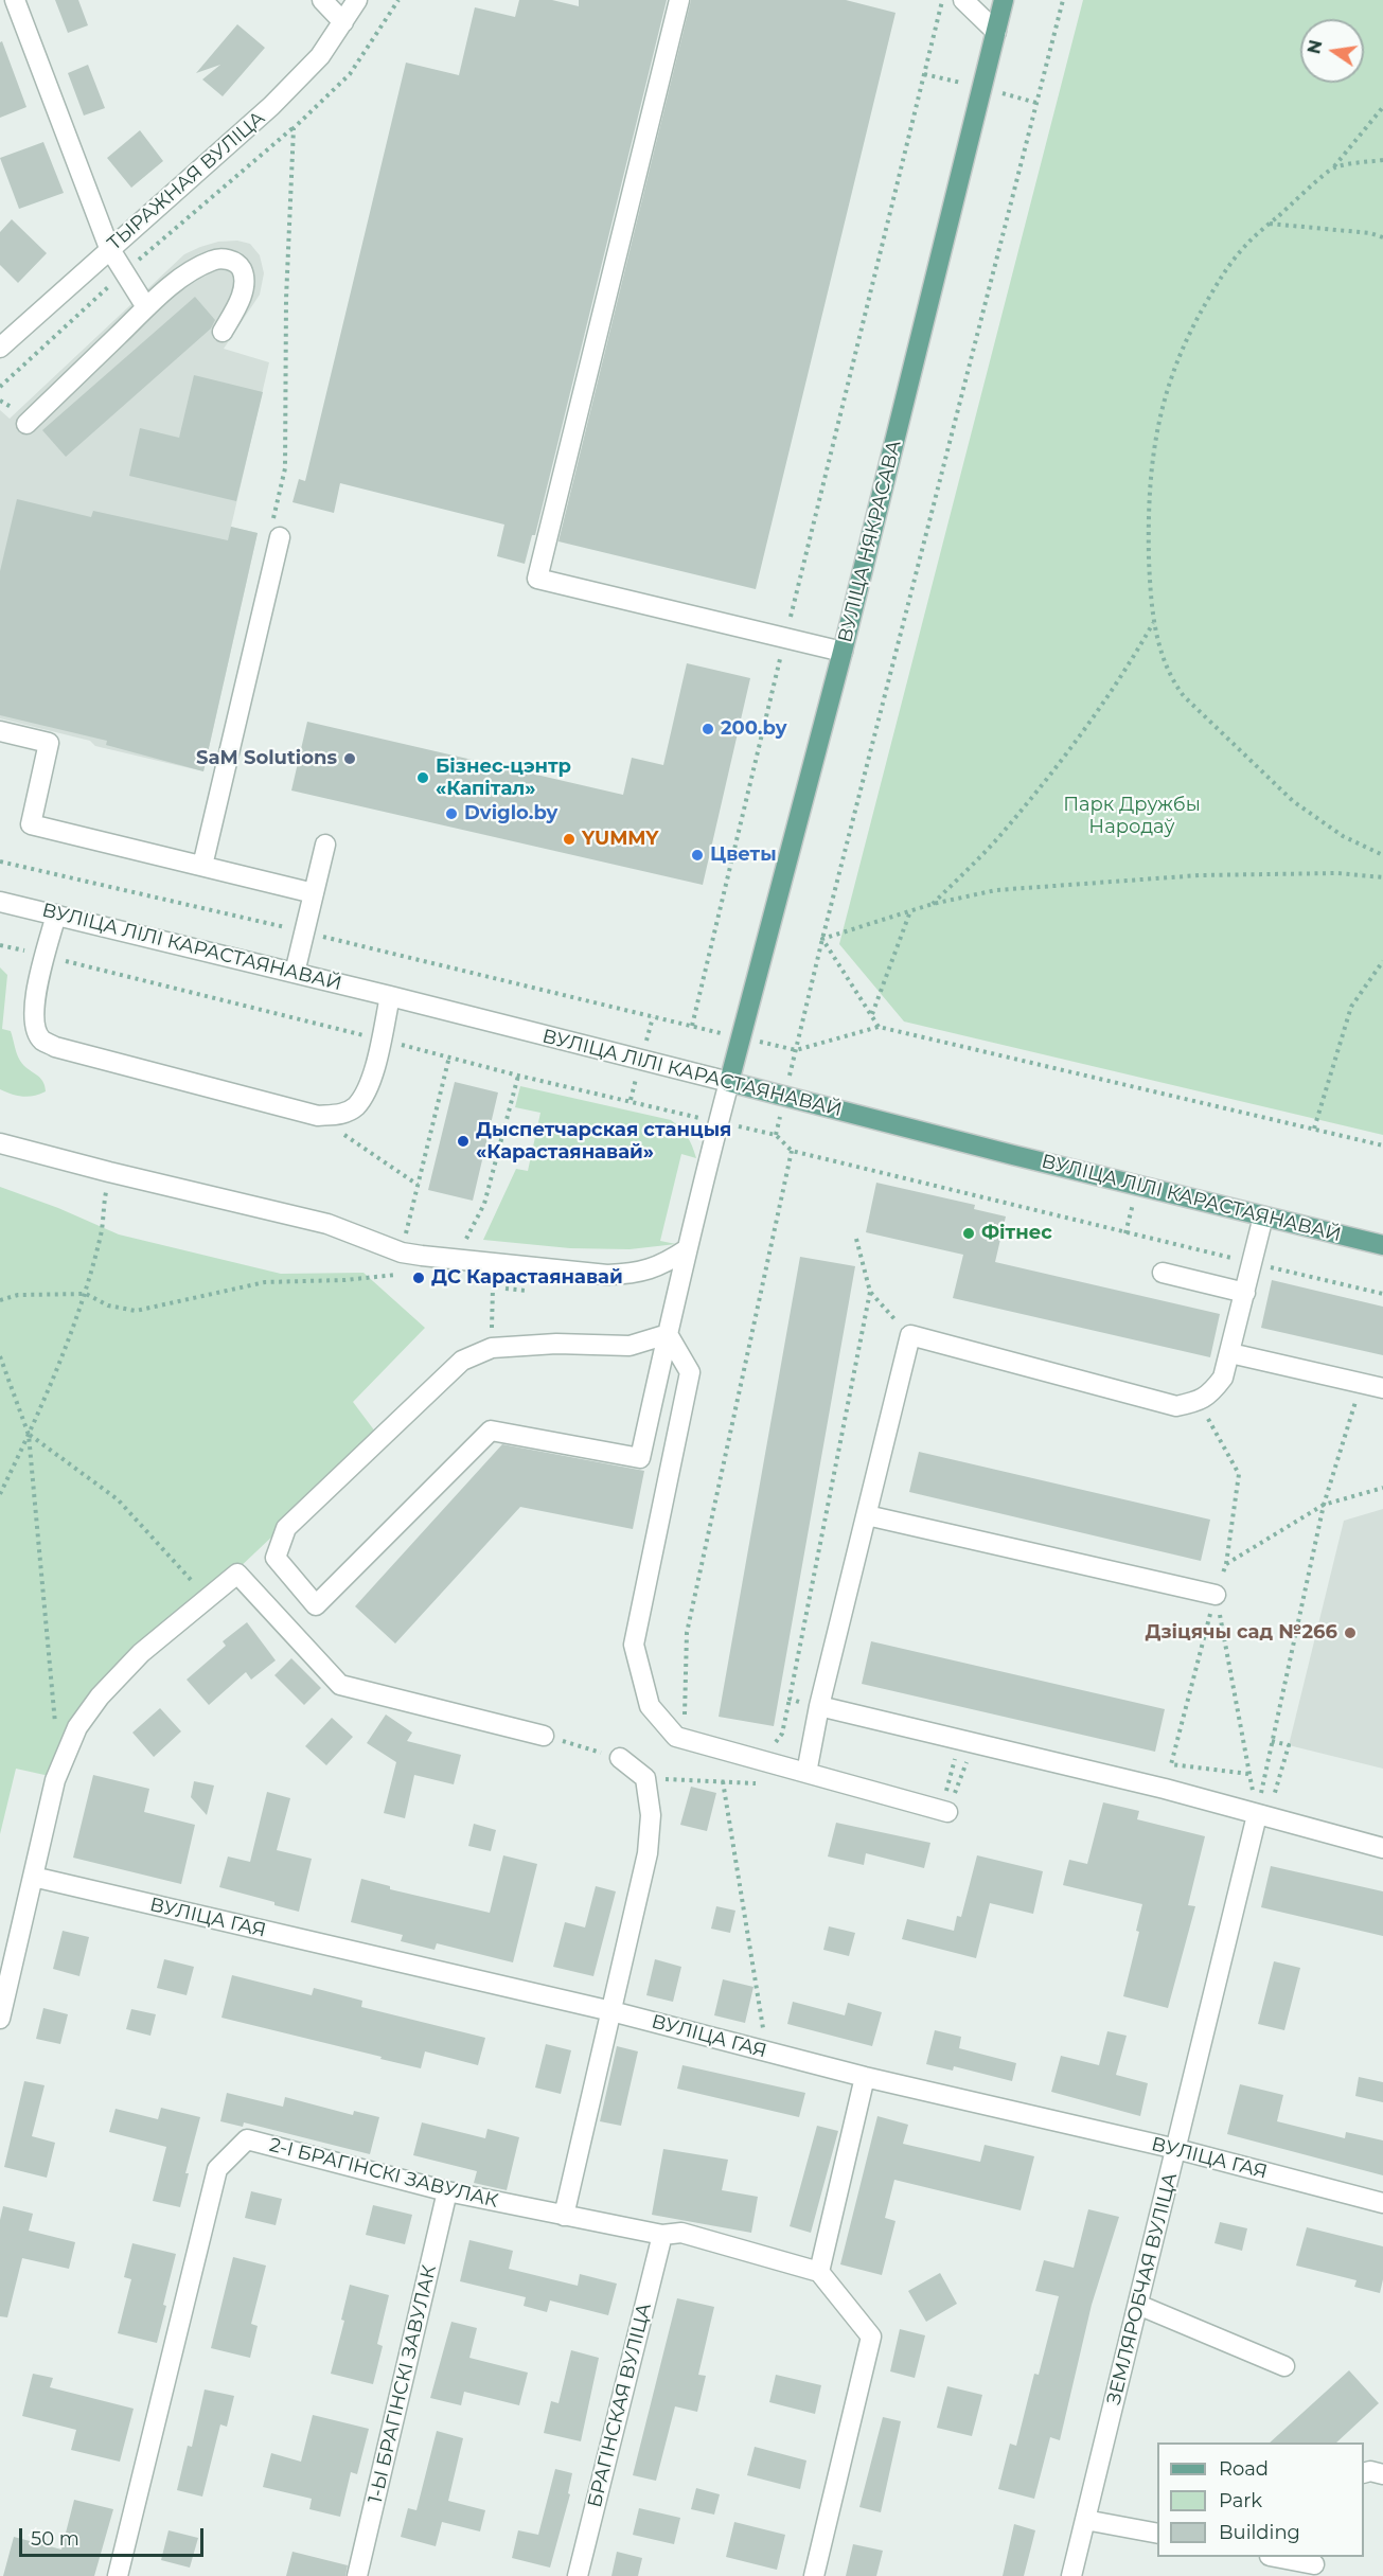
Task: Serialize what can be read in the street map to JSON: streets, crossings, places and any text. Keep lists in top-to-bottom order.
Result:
{
  "streets": {
    "main road": ["ВУЛІЦА НЯКРАСАВА", "ВУЛІЦА ЛІЛІ КАРАСТАЯНАВАЙ"],
    "street": [
      "ТЫРАЖНАЯ ВУЛІЦА",
      "ВУЛІЦА ГАЯ",
      "2-І БРАГІНСКІ ЗАВУЛАК",
      "ЗЕМЛЯРОБЧАЯ ВУЛІЦА",
      "1-Ы БРАГІНСКІ ЗАВУЛАК",
      "БРАГІНСКАЯ ВУЛІЦА"
    ]
  },
  "crossings": [
    ["ВУЛІЦА НЯКРАСАВА", "ВУЛІЦА ЛІЛІ КАРАСТАЯНАВАЙ"],
    ["ВУЛІЦА ГАЯ", "ЗЕМЛЯРОБЧАЯ ВУЛІЦА"],
    ["2-І БРАГІНСКІ ЗАВУЛАК", "1-Ы БРАГІНСКІ ЗАВУЛАК"],
    ["2-І БРАГІНСКІ ЗАВУЛАК", "БРАГІНСКАЯ ВУЛІЦА"]
  ],
  "parks": ["Парк Дружбы Народаў"],
  "places": [
    "200.by",
    "SaM Solutions",
    "Бізнес-цэнтр «Капітал»",
    "Dviglo.by",
    "YUMMY",
    "Цветы",
    "Дыспетчарская станцыя «Карастаянавай»",
    "Фітнес",
    "ДС Карастаянавай",
    "Дзіцячы сад №266"
  ],
  "legend": ["Road", "Park", "Building"],
  "scale_bar": "50 m",
  "north": "left"
}
